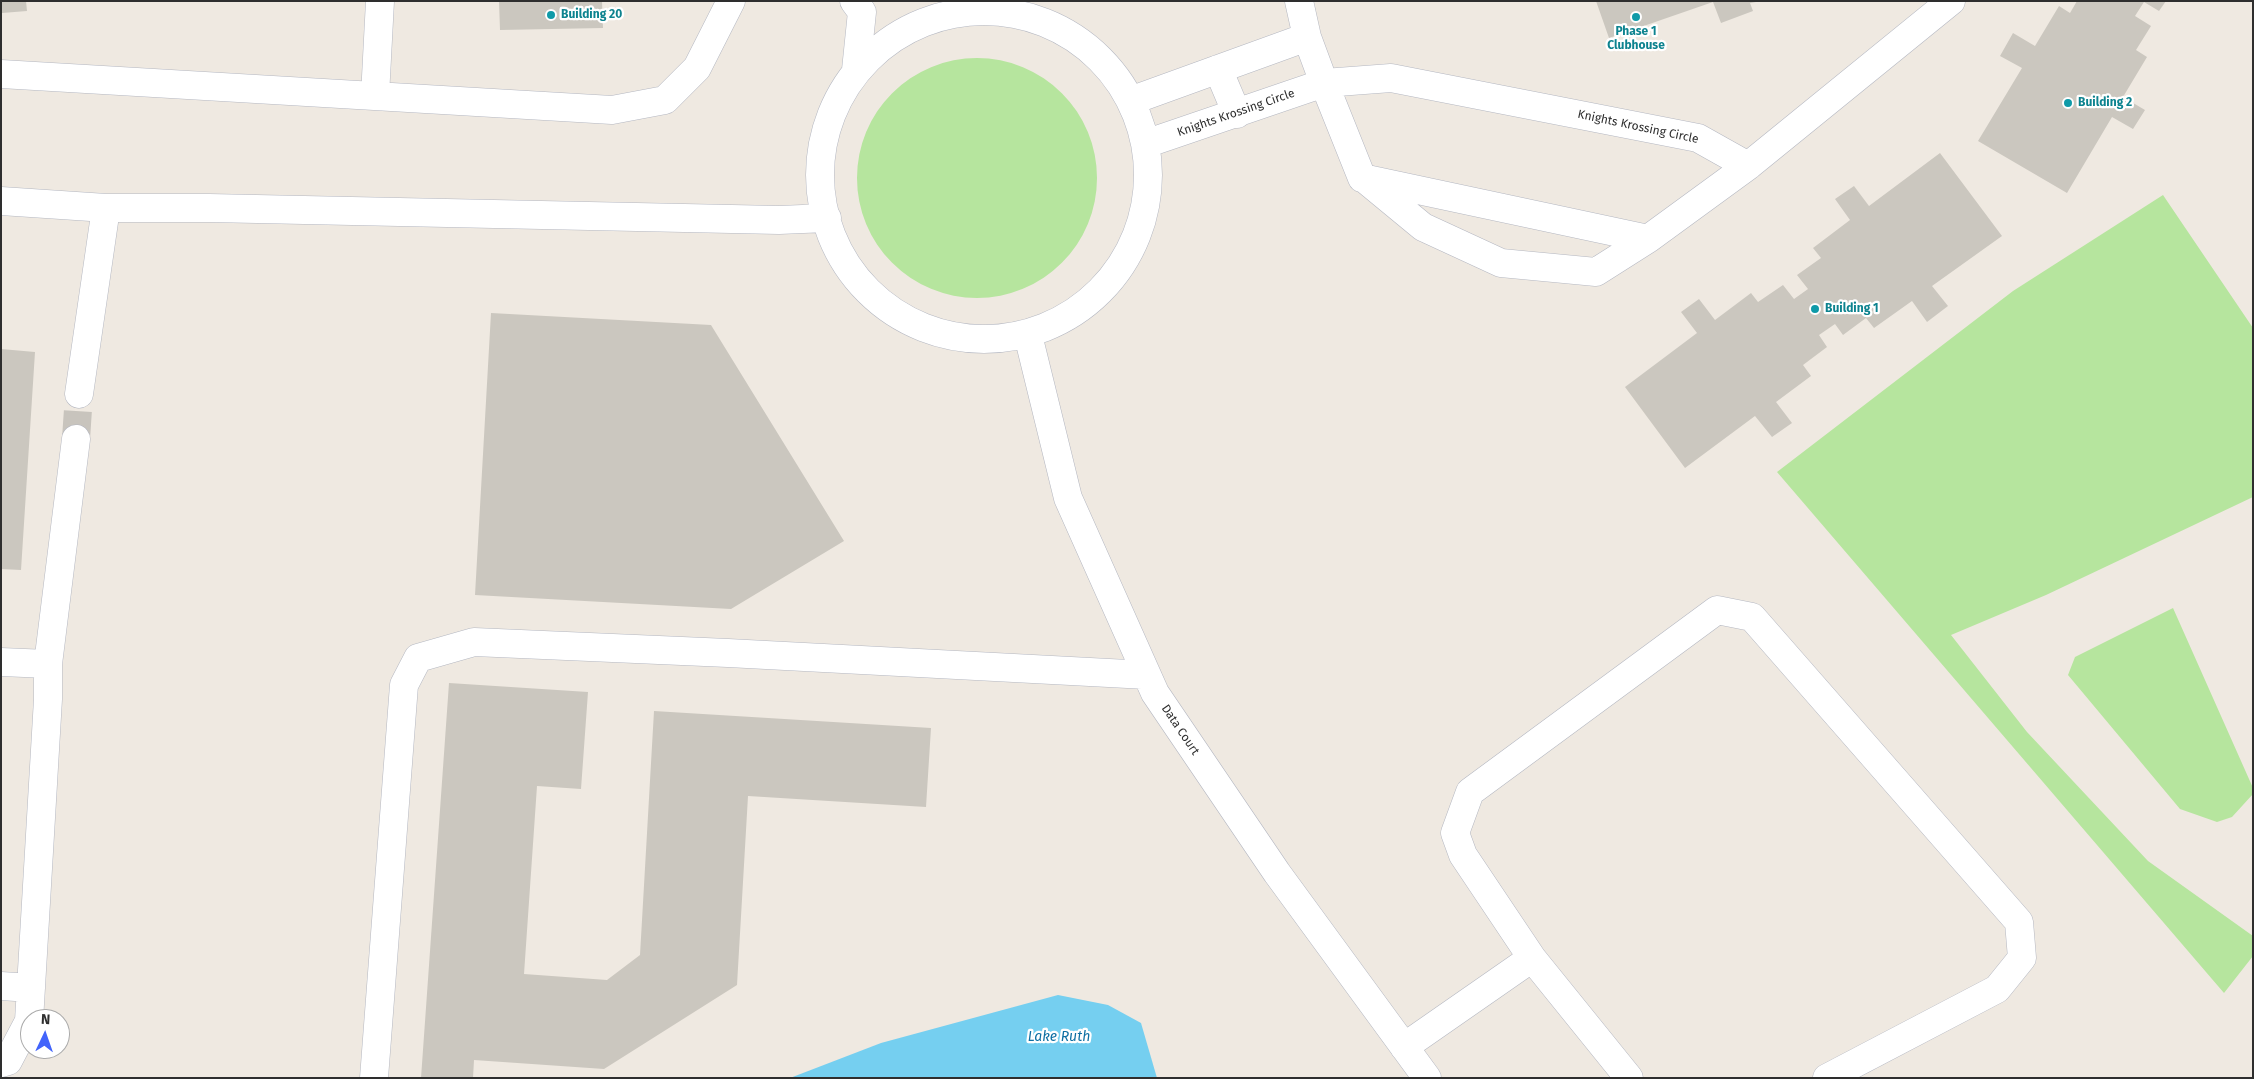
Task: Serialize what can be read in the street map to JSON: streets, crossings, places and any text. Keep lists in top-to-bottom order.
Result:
{
  "streets": {
    "street": ["Knights Krossing Circle", "Data Court"]
  },
  "water": ["Lake Ruth"],
  "places": [
    "Building 20",
    "Phase 1 Clubhouse",
    "Building 2",
    "Building 1"
  ],
  "north": "top"
}
